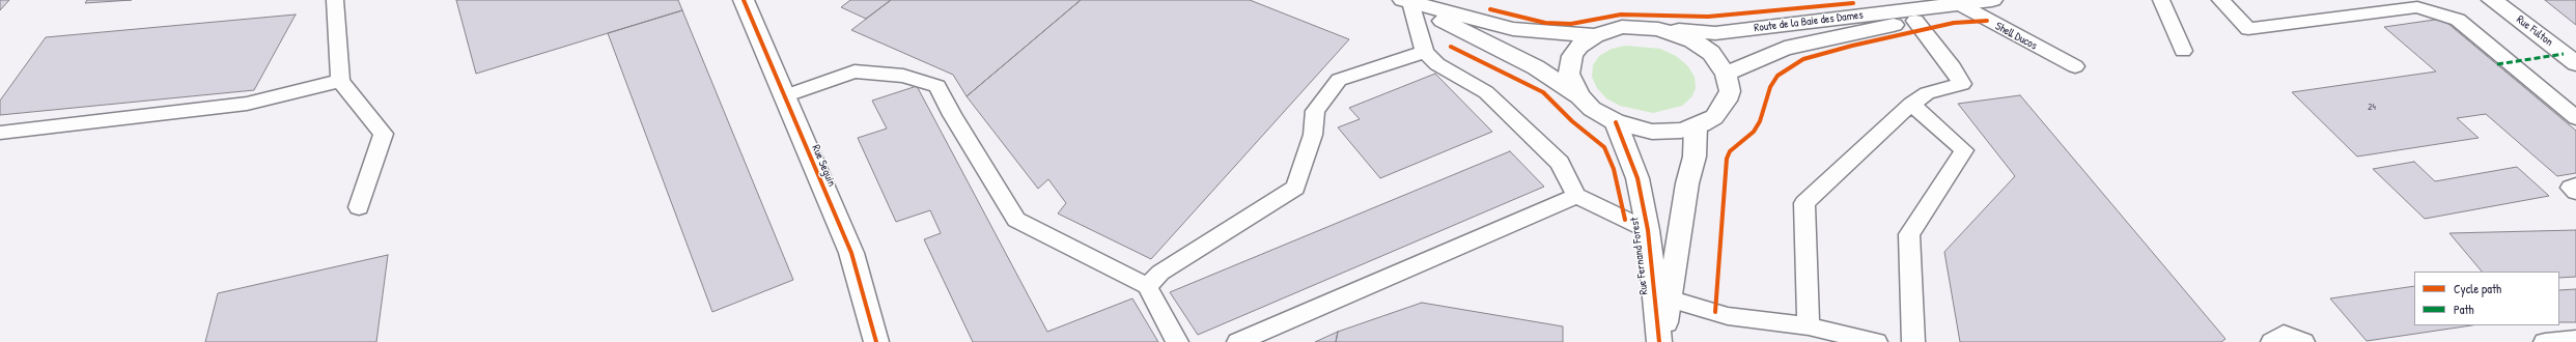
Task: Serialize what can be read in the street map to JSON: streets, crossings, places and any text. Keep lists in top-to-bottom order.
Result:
{
  "streets": {
    "main road": [
      "Route de la Baie des Dames",
      "Rue Fulton",
      "Rue Seguin",
      "Rue Fernand Forest"
    ],
    "lane": ["Shell Ducos"]
  },
  "crossings": [
    ["Route de la Baie des Dames", "Shell Ducos"],
    ["Route de la Baie des Dames", "Rue Fernand Forest"]
  ],
  "house_numbers": ["24"],
  "legend": ["Cycle path", "Path"]
}
